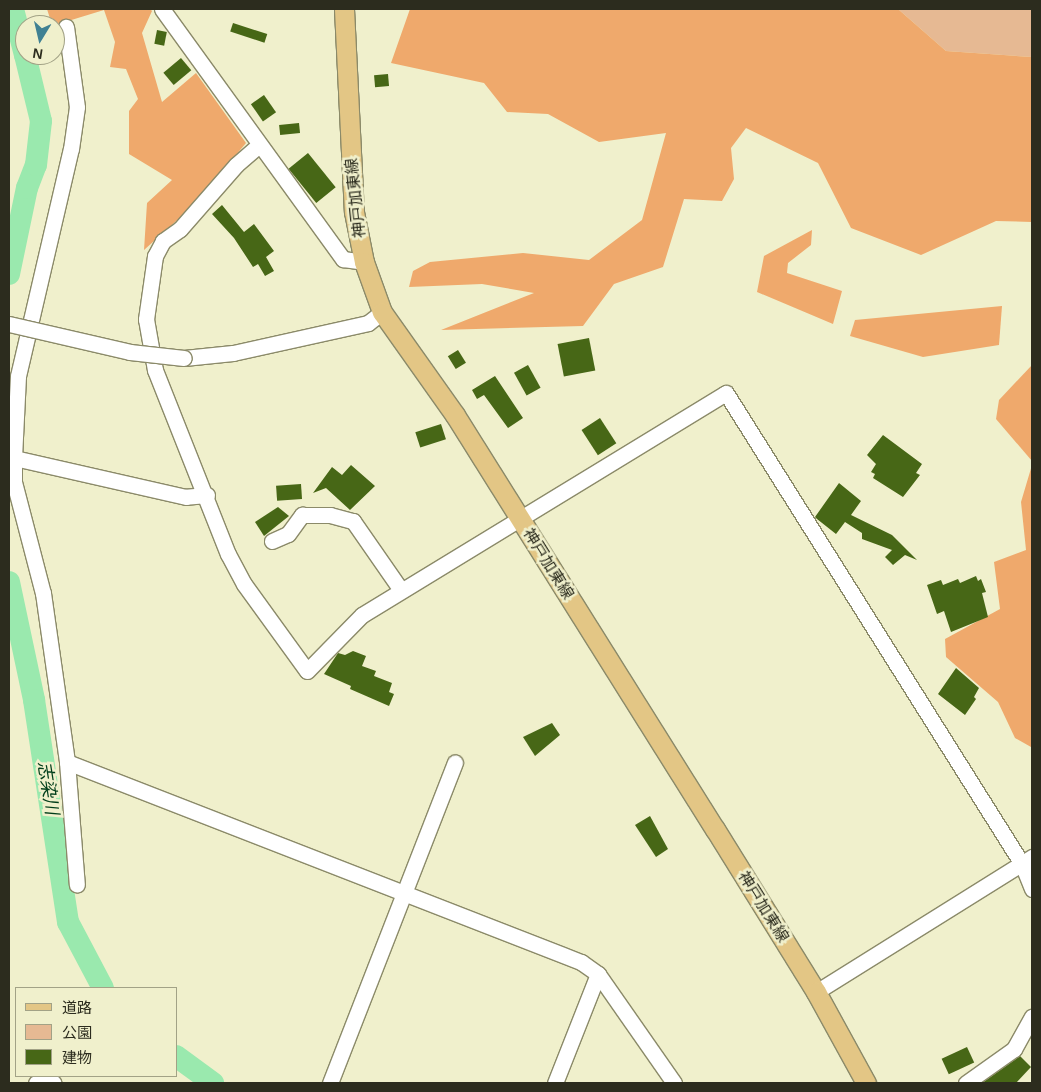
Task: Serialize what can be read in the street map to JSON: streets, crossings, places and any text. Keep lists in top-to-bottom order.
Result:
{
  "streets": {
    "main road": ["神戸加東線"]
  },
  "water": ["志染川"],
  "legend": ["道路", "公園", "建物"],
  "north": "bottom"
}
